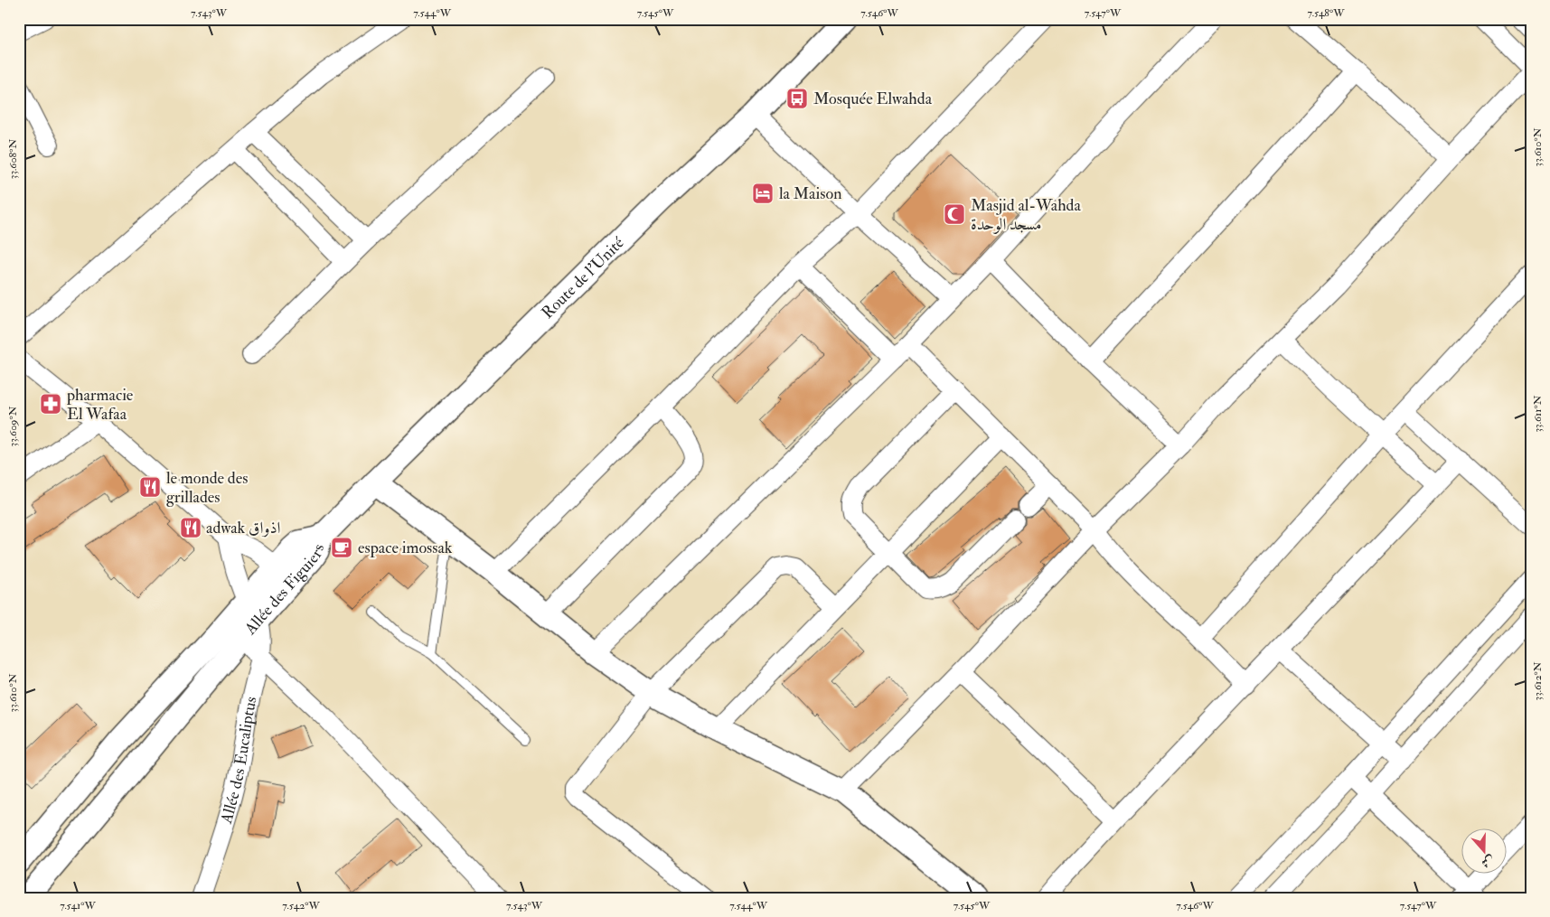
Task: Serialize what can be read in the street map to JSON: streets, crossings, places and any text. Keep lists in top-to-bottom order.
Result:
{
  "streets": {
    "street": ["Route de l'Unité", "Allée des Figuiers", "Allée des Eucaliptus"]
  },
  "crossings": [
    ["Route de l'Unité", "Allée des Figuiers"],
    ["Allée des Figuiers", "Allée des Eucaliptus"]
  ],
  "places": {
    "bus stop": ["Mosquée Elwahda"],
    "hotel": ["la Maison"],
    "mosque": ["Masjid al-Wahda مسجد الوحدة"],
    "pharmacy": ["pharmacie El Wafaa"],
    "restaurant": ["le monde des grillades", "adwak اذواق"],
    "cafe": ["espace imossak"]
  },
  "north": "bottom",
  "coordinates": [
    "7.543°W",
    "7.544°W",
    "7.545°W",
    "7.546°W",
    "7.547°W",
    "7.548°W",
    "33.610°N",
    "33.608°N",
    "33.611°N",
    "33.609°N",
    "33.612°N",
    "7.541°W",
    "7.542°W"
  ]
}
